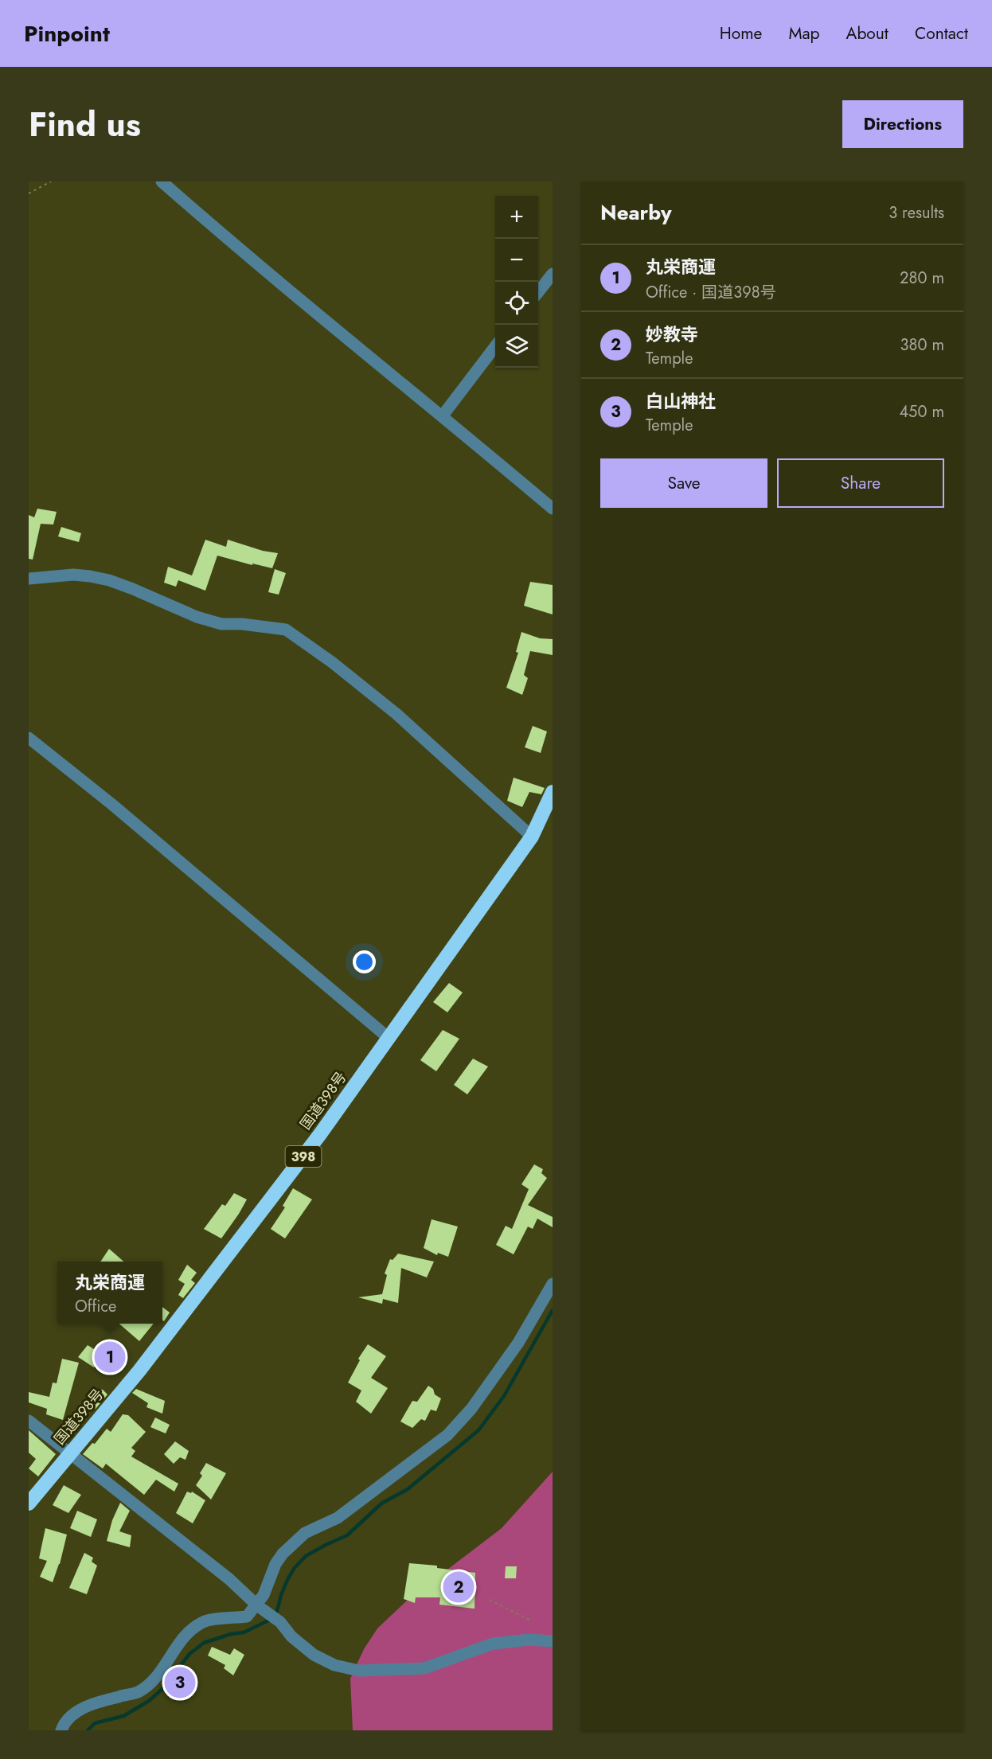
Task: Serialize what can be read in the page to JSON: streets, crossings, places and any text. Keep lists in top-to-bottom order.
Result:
{
  "streets": {
    "highway": ["国道398号", "398"]
  },
  "page": {
    "header": "Pinpoint",
    "nav": [
      "Home",
      "Map",
      "About",
      "Contact"
    ],
    "title": "Find us",
    "buttons": [
      "Directions",
      ["Save", "Share"]
    ],
    "heading": ["Nearby", "3 results"],
    "map_buttons": ["+", "−"],
    "list": [
      {
        "mark": "1",
        "name": "丸栄商運",
        "note": "Office · 国道398号",
        "value": "280 m"
      },
      {
        "mark": "2",
        "name": "妙教寺",
        "note": "Temple",
        "value": "380 m"
      },
      {
        "mark": "3",
        "name": "白山神社",
        "note": "Temple",
        "value": "450 m"
      }
    ],
    "popup": ["丸栄商運", "Office"],
    "pins": ["1", "2", "3"]
  }
}
